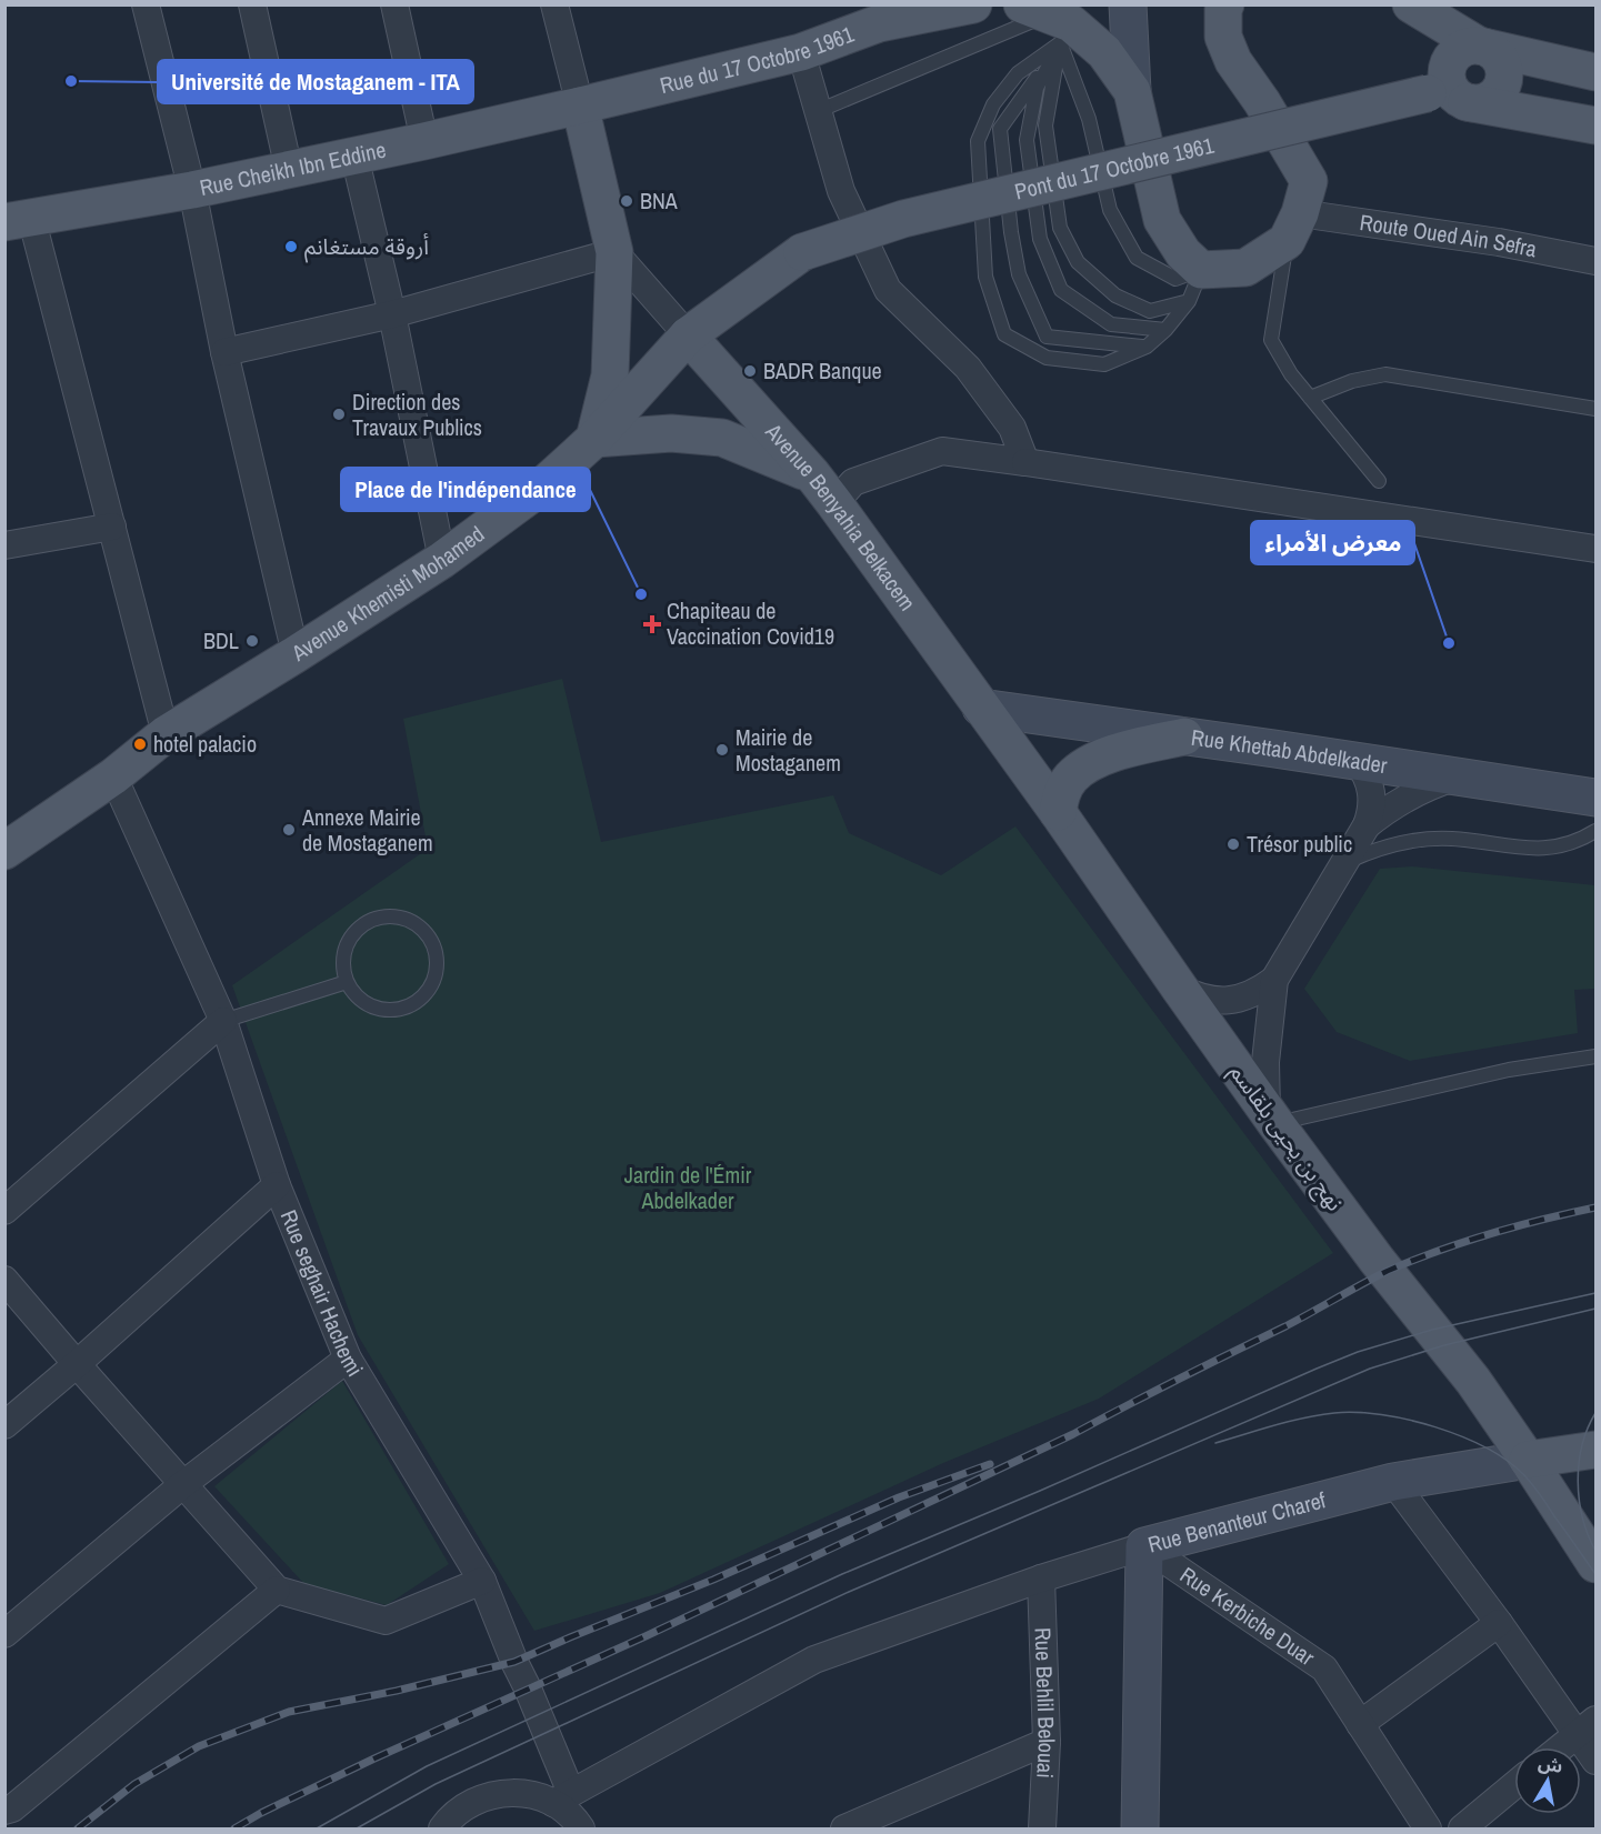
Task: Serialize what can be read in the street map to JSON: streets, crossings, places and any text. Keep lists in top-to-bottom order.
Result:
{
  "streets": {
    "main road": [
      "Rue du 17 Octobre 1961",
      "Pont du 17 Octobre 1961",
      "Rue Cheikh Ibn Eddine",
      "Avenue Benyahia Belkacem",
      "Avenue Khemisti Mohamed",
      "Rue Khettab Abdelkader",
      "نهج بن يحيى بلقاسم",
      "Rue Benanteur Charef"
    ],
    "street": [
      "Route Oued Ain Sefra",
      "Rue seghair Hachemi",
      "Rue Kerbiche Duar",
      "Rue Behlil Belouai"
    ]
  },
  "crossings": [
    ["Rue du 17 Octobre 1961", "Rue Cheikh Ibn Eddine"],
    ["Pont du 17 Octobre 1961", "Avenue Khemisti Mohamed"],
    ["Avenue Benyahia Belkacem", "Avenue Khemisti Mohamed"],
    ["Avenue Benyahia Belkacem", "Rue Khettab Abdelkader"],
    ["Avenue Benyahia Belkacem", "نهج بن يحيى بلقاسم"],
    ["Avenue Khemisti Mohamed", "Rue seghair Hachemi"],
    ["Rue Khettab Abdelkader", "نهج بن يحيى بلقاسم"],
    ["نهج بن يحيى بلقاسم", "Rue Benanteur Charef"],
    ["Rue Benanteur Charef", "Rue Kerbiche Duar"]
  ],
  "parks": ["Jardin de l'Émir Abdelkader"],
  "places": {
    "other": [
      "Université de Mostaganem - ITA",
      "BNA",
      "أروقة مستغانم",
      "BADR Banque",
      "Direction des Travaux Publics",
      "Place de l'indépendance",
      "BDL",
      "معرض الأمراء",
      "hotel palacio",
      "Mairie de Mostaganem",
      "Annexe Mairie de Mostaganem",
      "Trésor public"
    ],
    "health": ["Chapiteau de Vaccination Covid19"]
  },
  "north": "top"
}
